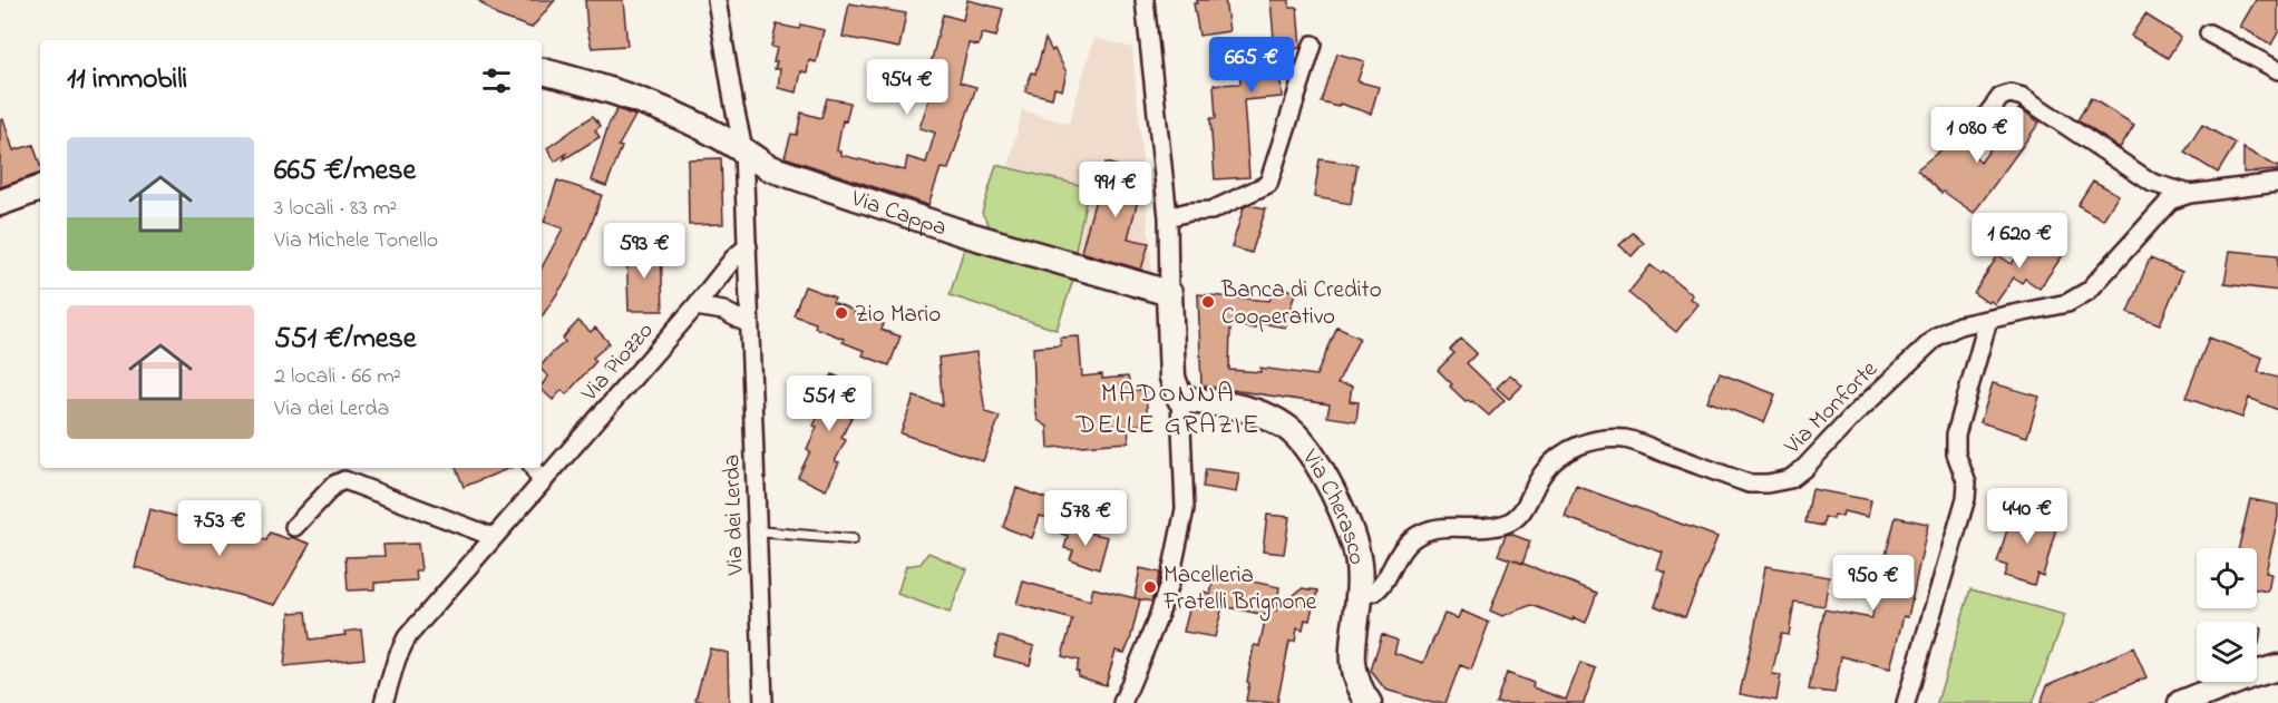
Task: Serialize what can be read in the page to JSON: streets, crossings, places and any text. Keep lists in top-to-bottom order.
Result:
{
  "streets": {
    "street": [
      "Via Cappa",
      "Via Piozzo",
      "Via Monforte",
      "Via Cherasco",
      "Via dei Lerda"
    ]
  },
  "crossings": [
    ["Via Piozzo", "Via dei Lerda"],
    ["Via Monforte", "Via Cherasco"]
  ],
  "districts": ["MADONNA DELLE GRAZIE"],
  "places": ["Banca di Credito Cooperativo", "Zio Mario", "Macelleria Fratelli Brignone"],
  "page": {
    "price": [
      "665 €",
      "954 €",
      "1 080 €",
      "991 €",
      "1 620 €",
      "593 €",
      "551 €",
      "440 €",
      "578 €",
      "753 €",
      "950 €"
    ],
    "heading": "11 immobili",
    "list": [
      {
        "name": "665 €/mese",
        "note": "3 locali · 83 m² · Via Michele Tonello"
      },
      {
        "name": "551 €/mese",
        "note": "2 locali · 66 m² · Via dei Lerda"
      }
    ]
  }
}
